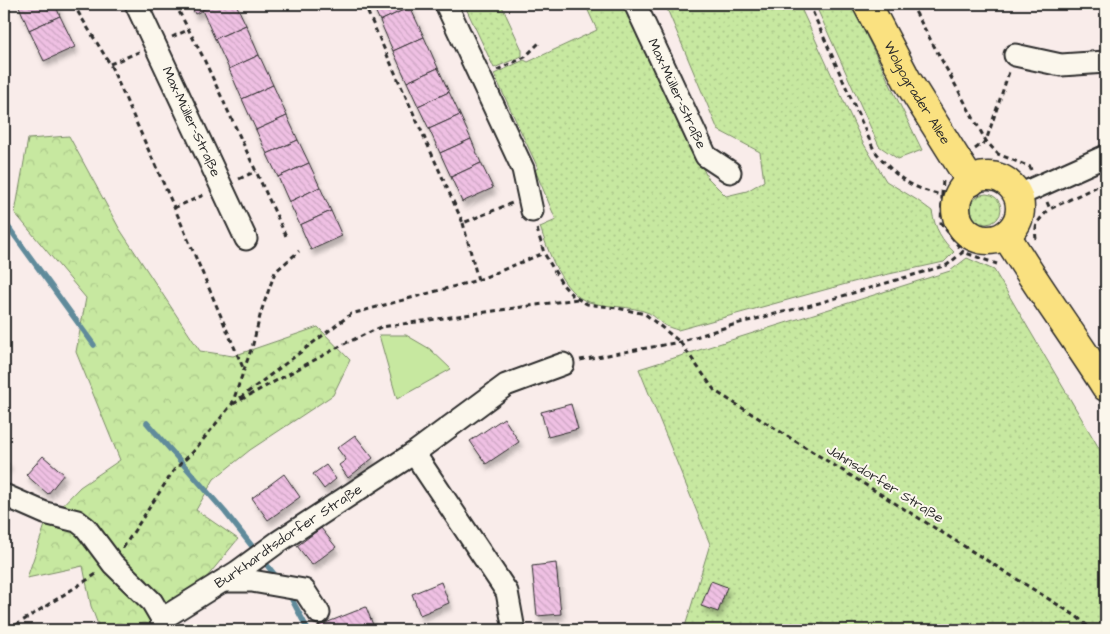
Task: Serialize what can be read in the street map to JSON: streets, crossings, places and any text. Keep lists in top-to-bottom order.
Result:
{
  "streets": {
    "main road": ["Wolgograder Allee"],
    "street": ["Max-Müller-Straße", "Burkhardtsdorfer Straße"],
    "path": ["Jahnsdorfer Straße"]
  }
}
